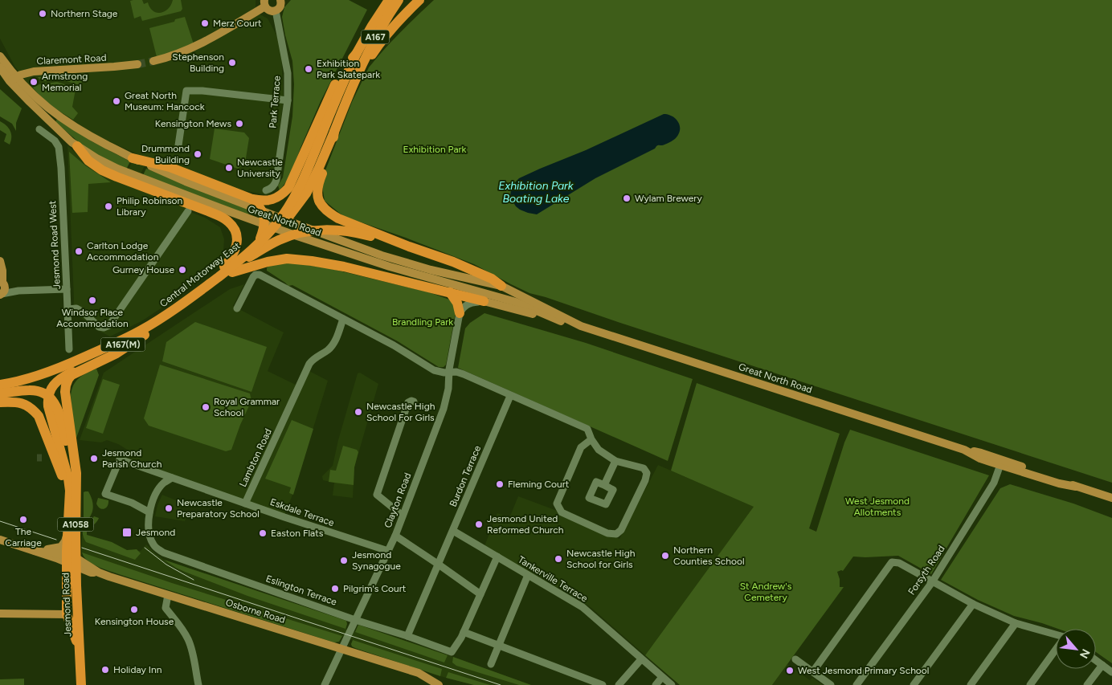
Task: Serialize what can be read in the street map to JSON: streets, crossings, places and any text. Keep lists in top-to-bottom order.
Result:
{
  "streets": {
    "highway": [
      "A167",
      "Central Motorway East",
      "A167(M)",
      "A1058",
      "Jesmond Road"
    ],
    "main road": ["Claremont Road", "Great North Road", "Osborne Road"],
    "street": [
      "Park Terrace",
      "Jesmond Road West",
      "Lambton Road",
      "Burdon Terrace",
      "Clayton Road",
      "Eskdale Terrace",
      "Forsyth Road",
      "Tankerville Terrace",
      "Eslington Terrace"
    ]
  },
  "crossings": [
    ["A167", "Central Motorway East"],
    ["Claremont Road", "Great North Road"],
    ["Great North Road", "A167(M)"],
    ["Great North Road", "Forsyth Road"],
    ["Central Motorway East", "A167(M)"],
    ["A167(M)", "A1058"],
    ["Lambton Road", "Eskdale Terrace"],
    ["Burdon Terrace", "Tankerville Terrace"],
    ["Burdon Terrace", "Eslington Terrace"],
    ["Clayton Road", "Eskdale Terrace"],
    ["Clayton Road", "Eslington Terrace"],
    ["Clayton Road", "Osborne Road"],
    ["Eskdale Terrace", "Eslington Terrace"],
    ["A1058", "Jesmond Road"],
    ["A1058", "Osborne Road"],
    ["Jesmond Road", "Osborne Road"]
  ],
  "water": ["Exhibition Park Boating Lake"],
  "parks": [
    "Exhibition Park",
    "Brandling Park",
    "West Jesmond Allotments",
    "St Andrew's Cemetery"
  ],
  "places": {
    "other": [
      "Northern Stage",
      "Merz Court",
      "Stephenson Building",
      "Exhibition Park Skatepark",
      "Armstrong Memorial",
      "Great North Museum: Hancock",
      "Kensington Mews",
      "Drummond Building",
      "Newcastle University",
      "Wylam Brewery",
      "Philip Robinson Library",
      "Carlton Lodge Accommodation",
      "Gurney House",
      "Windsor Place Accommodation",
      "Royal Grammar School",
      "Newcastle High School For Girls",
      "Jesmond Parish Church",
      "Fleming Court",
      "Newcastle Preparatory School",
      "The Carriage",
      "Jesmond United Reformed Church",
      "Easton Flats",
      "Northern Counties School",
      "Newcastle High School for Girls",
      "Jesmond Synagogue",
      "Pilgrim's Court",
      "Kensington House",
      "Holiday Inn",
      "West Jesmond Primary School"
    ],
    "transit": ["Jesmond"]
  },
  "north": "bottom right"
}
